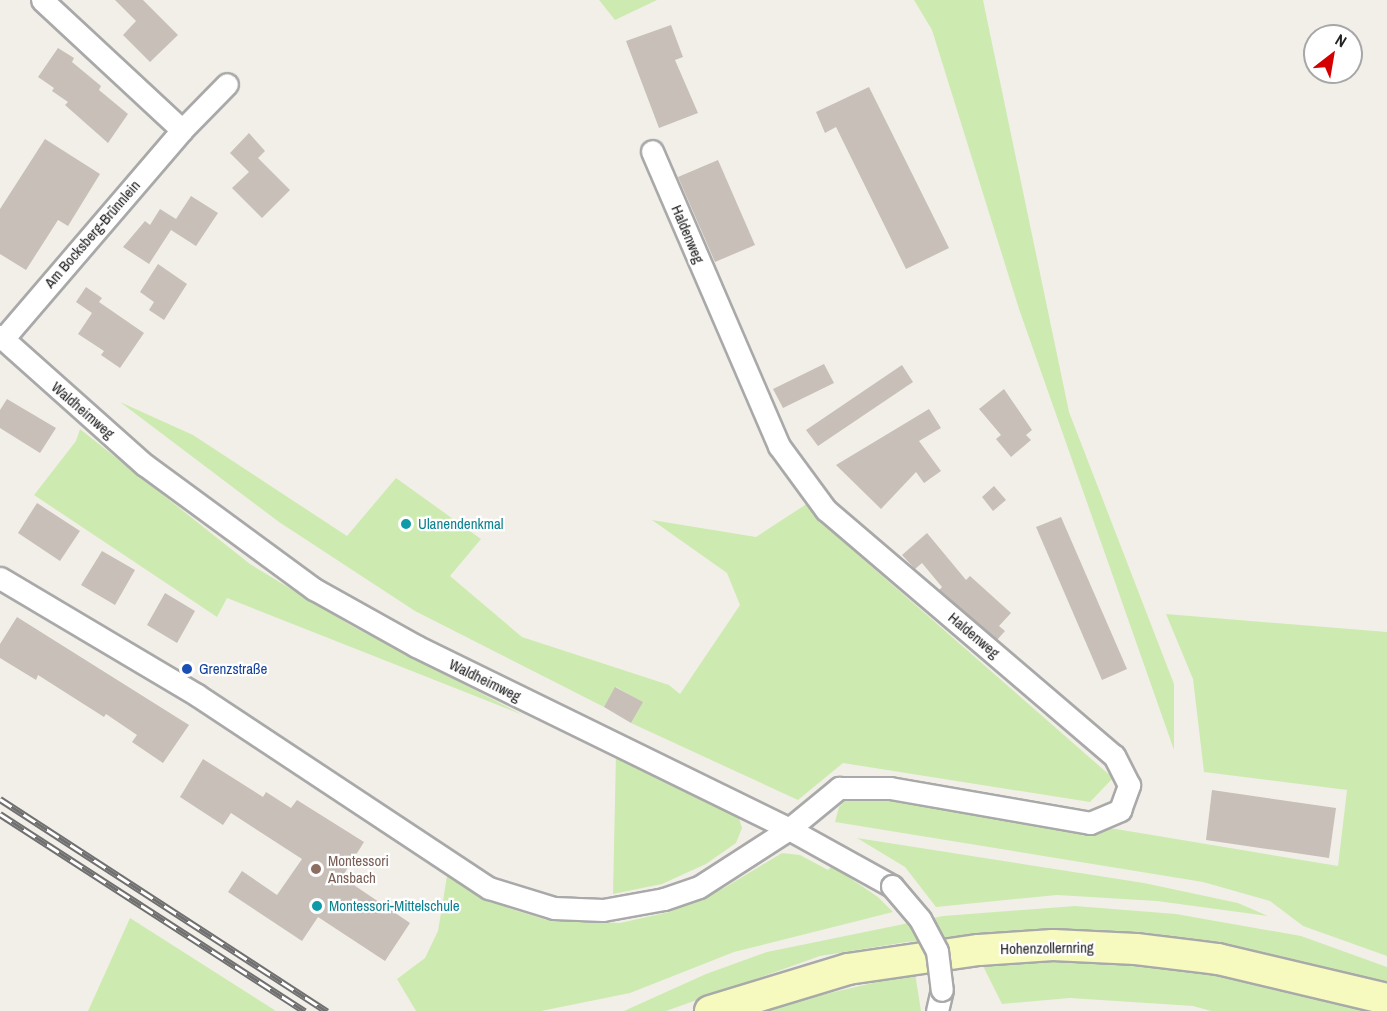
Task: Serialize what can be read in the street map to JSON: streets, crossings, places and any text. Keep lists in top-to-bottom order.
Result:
{
  "streets": {
    "main road": ["Hohenzollernring"],
    "street": ["Am Bocksberg-Brünnlein", "Haldenweg", "Waldheimweg"]
  },
  "crossings": [
    ["Am Bocksberg-Brünnlein", "Waldheimweg"],
    ["Haldenweg", "Waldheimweg"]
  ],
  "places": [
    "Ulanendenkmal",
    "Grenzstraße",
    "Montessori Ansbach",
    "Montessori-Mittelschule"
  ],
  "north": "top right"
}
